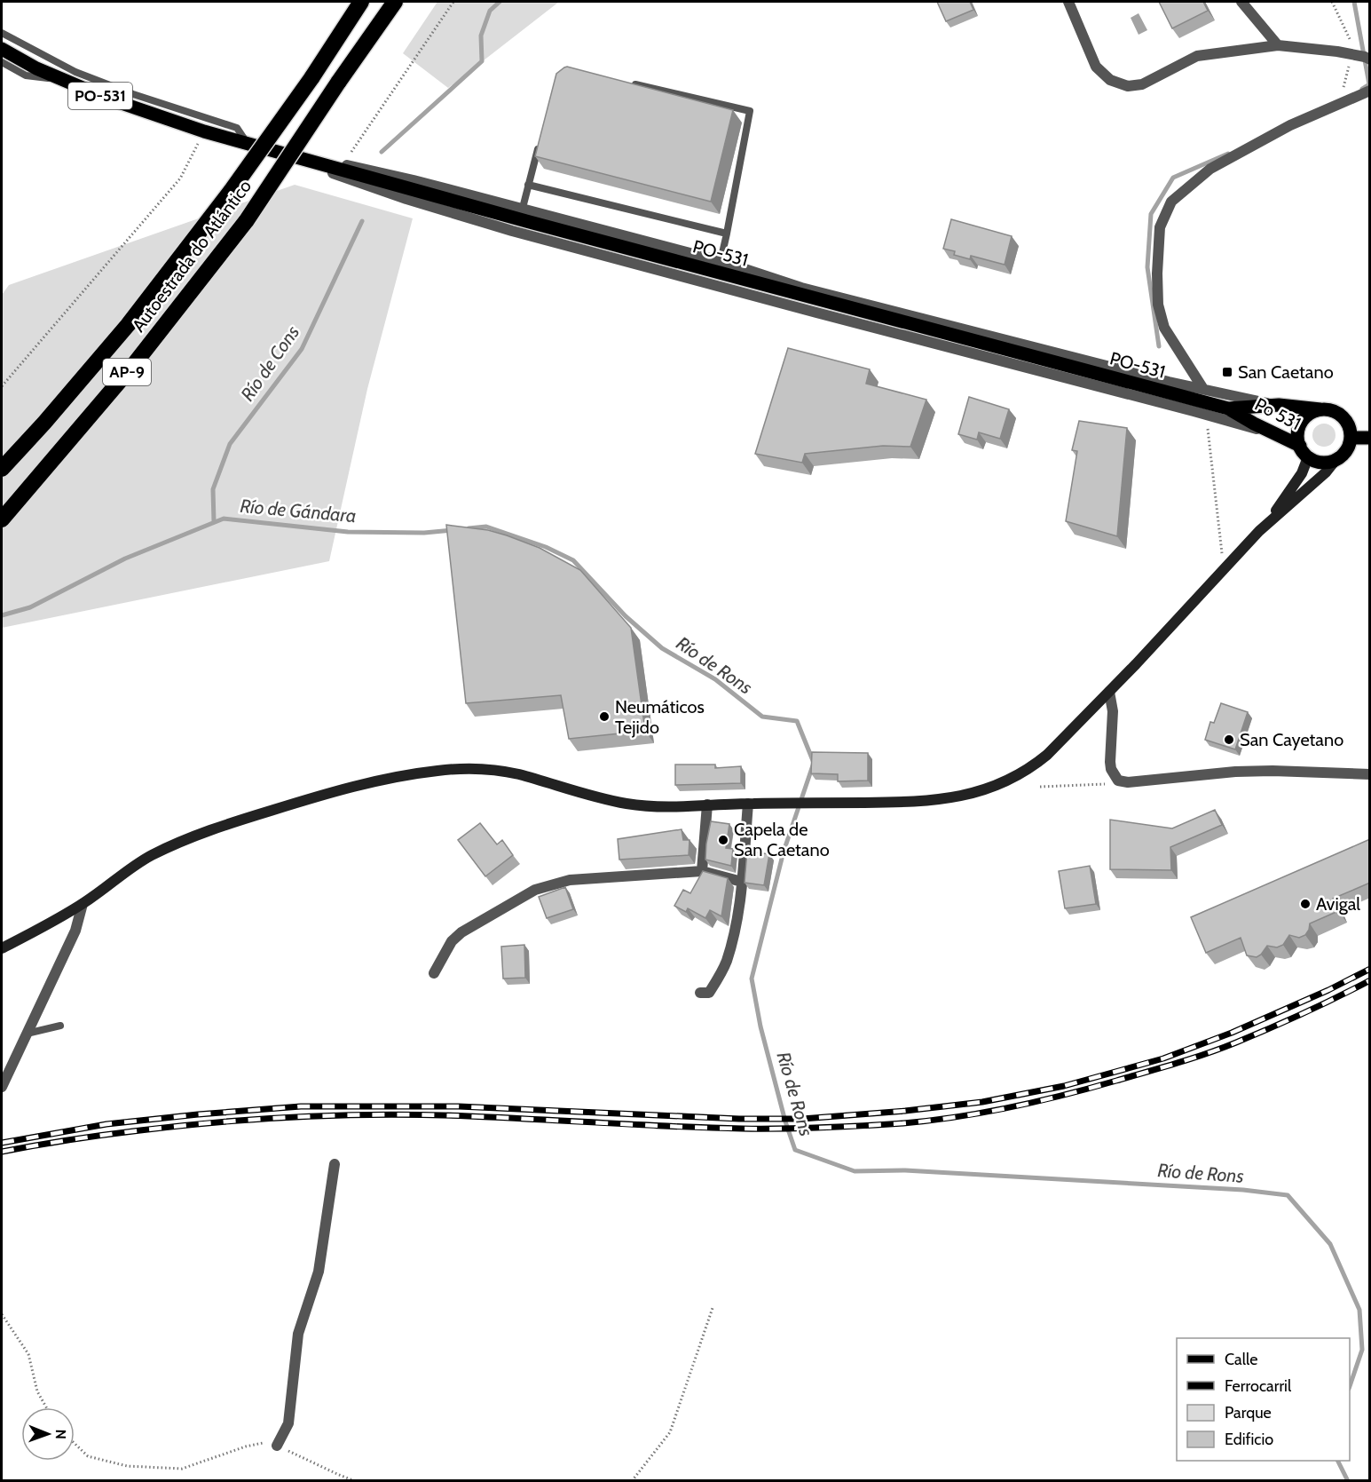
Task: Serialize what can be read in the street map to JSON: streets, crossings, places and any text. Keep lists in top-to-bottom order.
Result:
{
  "streets": {
    "highway": ["Autoestrada do Atlántico", "AP-9"],
    "main road": ["PO-531", "Po 531"]
  },
  "crossings": [
    ["PO-531", "Po 531"]
  ],
  "water": ["Río de Cons", "Río de Gándara", "Río de Rons"],
  "places": {
    "transit": ["San Caetano"],
    "other": [
      "Neumáticos Tejido",
      "San Cayetano",
      "Capela de San Caetano",
      "Avigal"
    ]
  },
  "legend": [
    "Calle",
    "Ferrocarril",
    "Parque",
    "Edificio"
  ],
  "north": "right"
}
